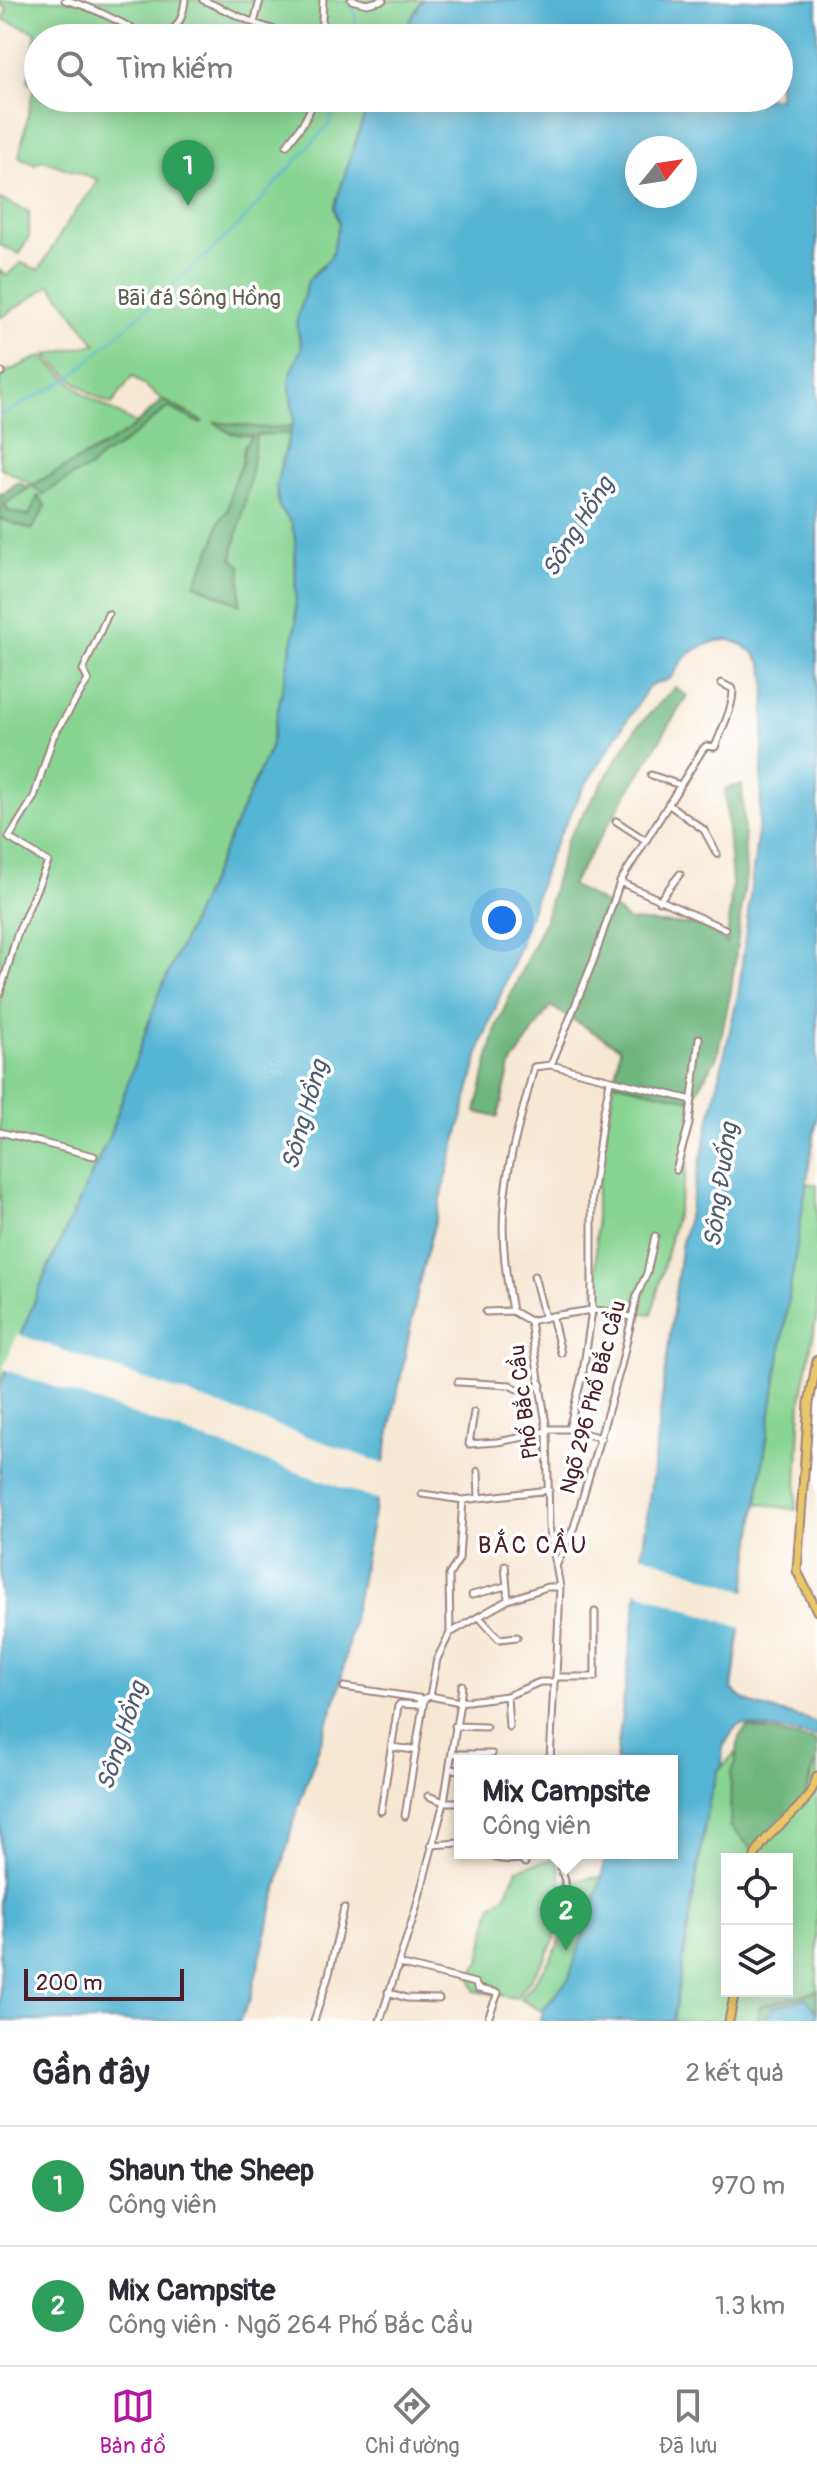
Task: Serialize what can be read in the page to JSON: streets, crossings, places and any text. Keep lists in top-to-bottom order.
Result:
{
  "streets": {
    "street": ["Ngõ 296 Phố Bắc Cầu", "Phố Bắc Cầu"]
  },
  "crossings": [
    ["Ngõ 296 Phố Bắc Cầu", "Phố Bắc Cầu"]
  ],
  "districts": ["BẮC CẦU"],
  "water": ["Sông Hồng", "Sông Đuống"],
  "parks": ["Bãi đá Sông Hồng"],
  "scale_bar": "200 m",
  "north": "top right",
  "page": {
    "search": "Tìm kiếm",
    "pins": ["1", "2"],
    "popup": ["Mix Campsite", "Công viên"],
    "scale": "200 m",
    "heading": ["Gần đây", "2 kết quả"],
    "list": [
      {
        "mark": "1",
        "name": "Shaun the Sheep",
        "note": "Công viên",
        "value": "970 m"
      },
      {
        "mark": "2",
        "name": "Mix Campsite",
        "note": "Công viên · Ngõ 264 Phố Bắc Cầu",
        "value": "1.3 km"
      }
    ],
    "nav": ["Bản đồ", "Chỉ đường", "Đã lưu"]
  }
}
